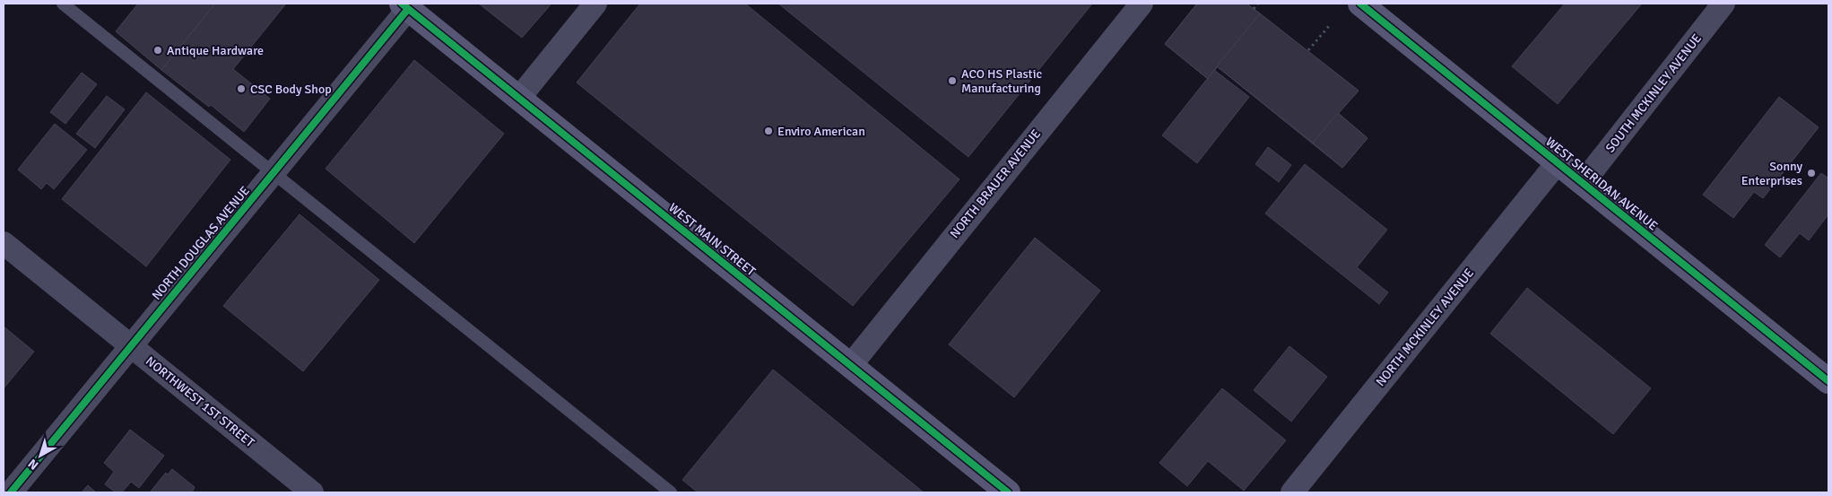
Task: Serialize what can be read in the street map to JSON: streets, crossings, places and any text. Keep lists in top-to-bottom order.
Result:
{
  "streets": {
    "main road": ["WEST SHERIDAN AVENUE", "WEST MAIN STREET"],
    "street": [
      "SOUTH MCKINLEY AVENUE",
      "NORTH BRAUER AVENUE",
      "NORTH DOUGLAS AVENUE",
      "NORTH MCKINLEY AVENUE",
      "NORTHWEST 1ST STREET"
    ]
  },
  "crossings": [
    ["SOUTH MCKINLEY AVENUE", "WEST SHERIDAN AVENUE"],
    ["NORTH BRAUER AVENUE", "WEST MAIN STREET"],
    ["WEST SHERIDAN AVENUE", "NORTH MCKINLEY AVENUE"],
    ["WEST MAIN STREET", "NORTH DOUGLAS AVENUE"],
    ["NORTH DOUGLAS AVENUE", "NORTHWEST 1ST STREET"]
  ],
  "places": [
    "Antique Hardware",
    "ACO HS Plastic Manufacturing",
    "CSC Body Shop",
    "Enviro American",
    "Sonny Enterprises"
  ],
  "north": "bottom left"
}
